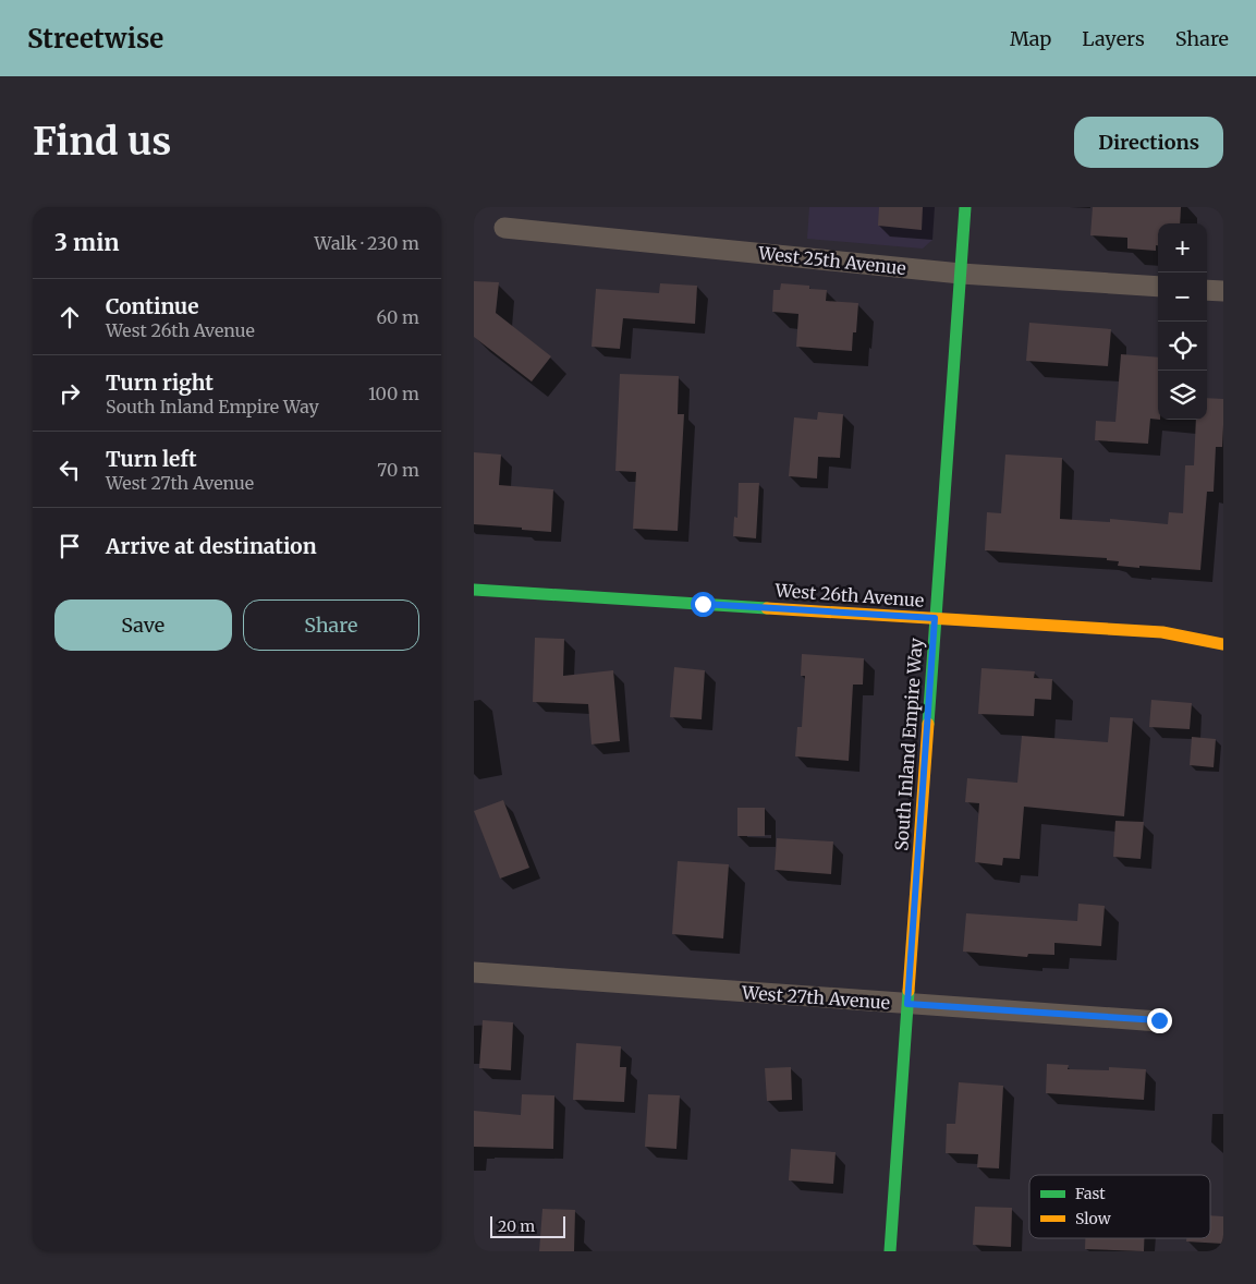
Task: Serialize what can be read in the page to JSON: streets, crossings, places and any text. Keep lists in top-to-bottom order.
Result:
{
  "streets": {
    "street": [
      "West 25th Avenue",
      "West 26th Avenue",
      "South Inland Empire Way",
      "West 27th Avenue"
    ]
  },
  "crossings": [
    ["West 25th Avenue", "South Inland Empire Way"],
    ["West 26th Avenue", "South Inland Empire Way"],
    ["South Inland Empire Way", "West 27th Avenue"]
  ],
  "legend": ["Fast", "Slow"],
  "scale_bar": "20 m",
  "page": {
    "header": "Streetwise",
    "nav": ["Map", "Layers", "Share"],
    "buttons": [
      "Directions",
      ["Save", "Share"]
    ],
    "title": "Find us",
    "heading": ["3 min", "Walk · 230 m"],
    "map_buttons": ["+", "−"],
    "list": [
      ["Continue", "West 26th Avenue", "60 m"],
      ["Turn right", "South Inland Empire Way", "100 m"],
      ["Turn left", "West 27th Avenue", "70 m"],
      "Arrive at destination"
    ],
    "scale": "20 m"
  }
}
